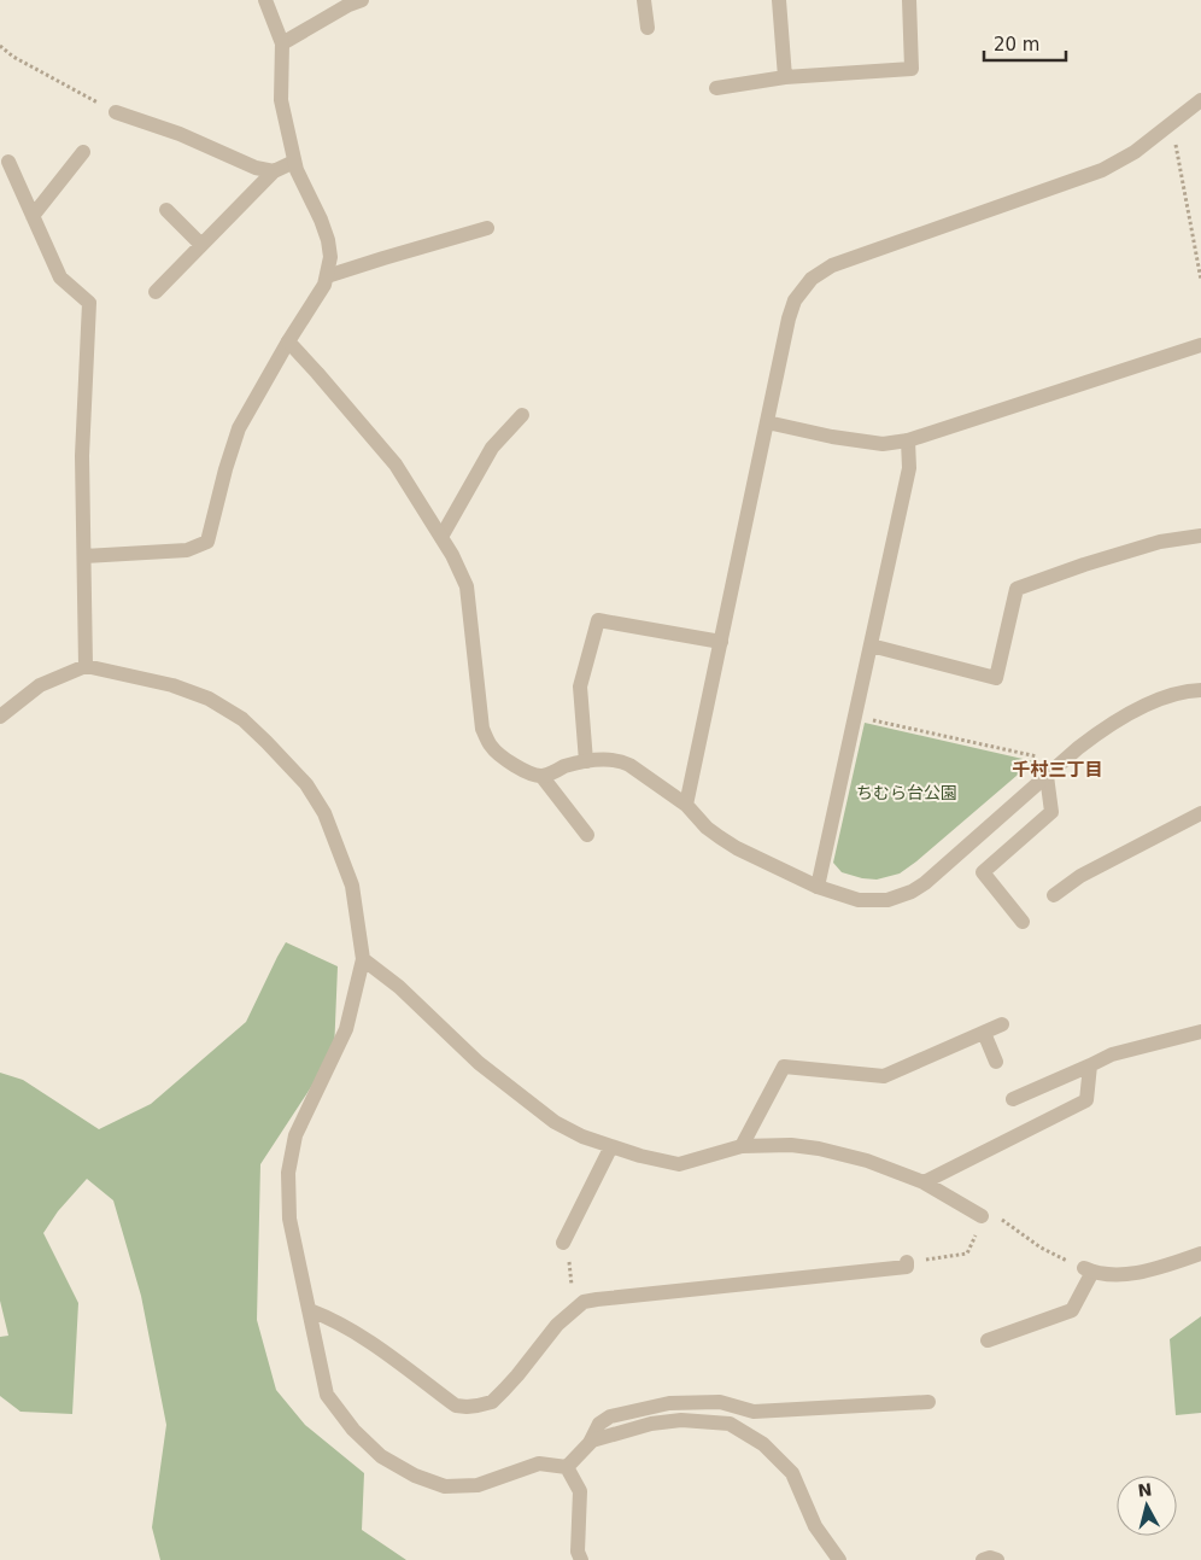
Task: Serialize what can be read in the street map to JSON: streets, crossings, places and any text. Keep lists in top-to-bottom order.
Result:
{
  "districts": ["千村三丁目"],
  "parks": ["ちむら台公園"],
  "scale_bar": "20 m",
  "north": "top"
}
